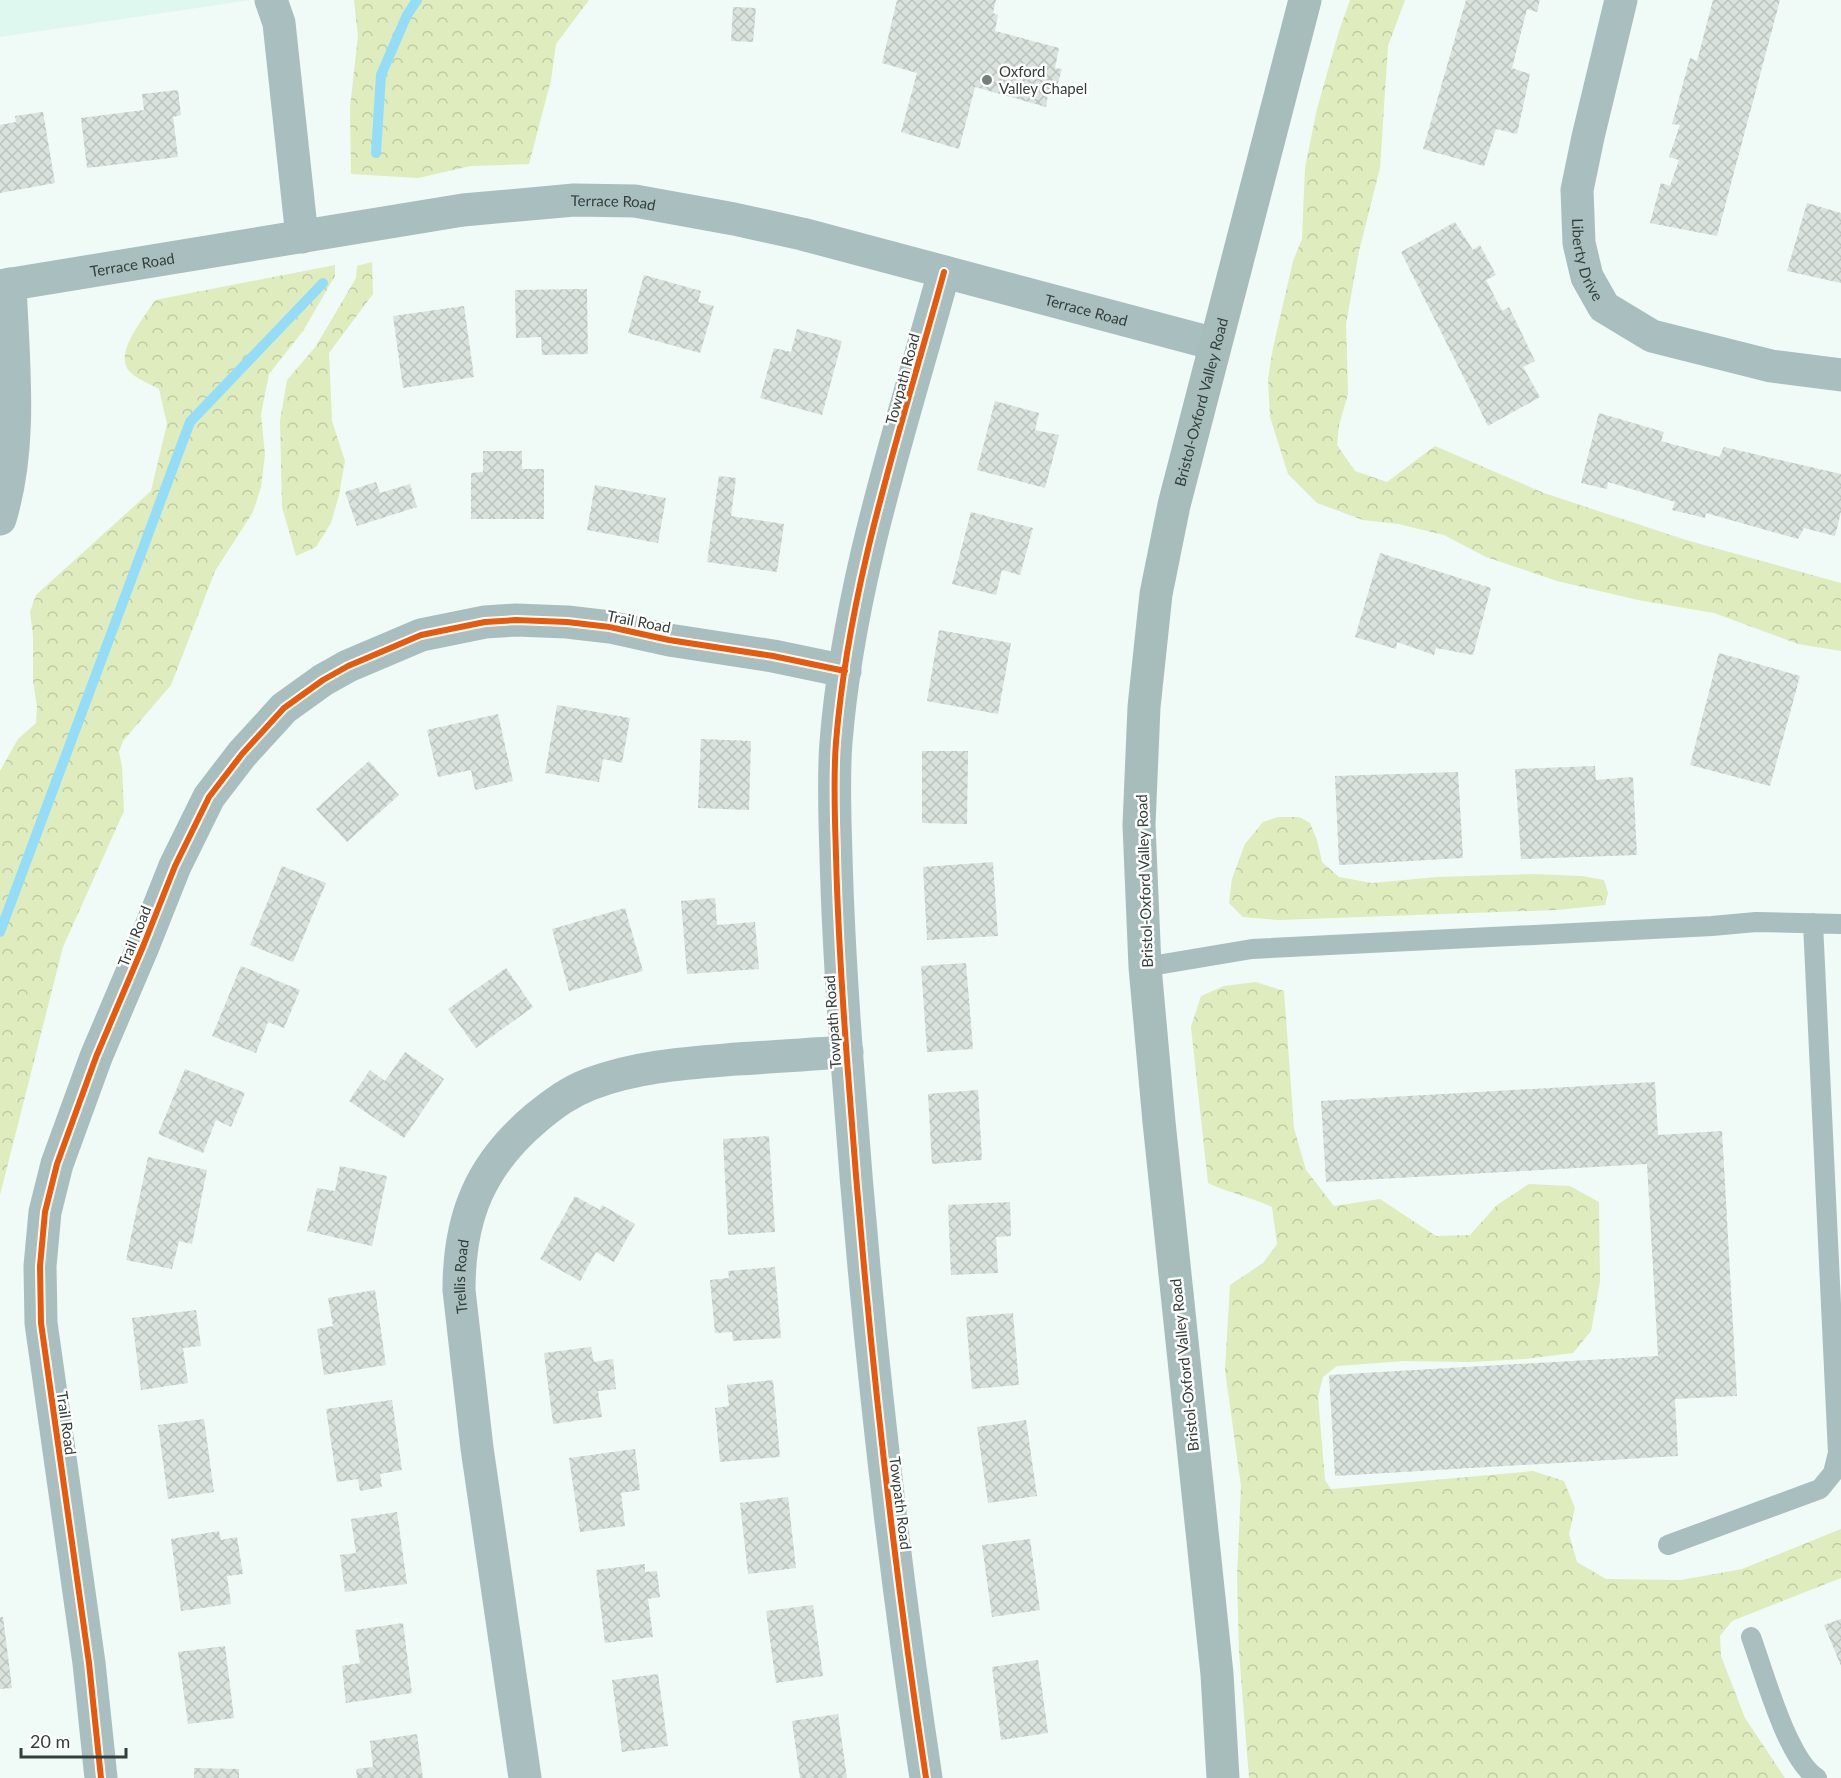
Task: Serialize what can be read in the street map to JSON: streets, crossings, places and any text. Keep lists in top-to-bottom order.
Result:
{
  "streets": {
    "main road": ["Bristol-Oxford Valley Road"],
    "street": [
      "Terrace Road",
      "Liberty Drive",
      "Towpath Road",
      "Trail Road",
      "Trellis Road"
    ]
  },
  "crossings": [
    ["Terrace Road", "Towpath Road"],
    ["Terrace Road", "Bristol-Oxford Valley Road"],
    ["Towpath Road", "Trail Road"],
    ["Towpath Road", "Trellis Road"]
  ],
  "places": ["Oxford Valley Chapel"],
  "scale_bar": "20 m"
}
